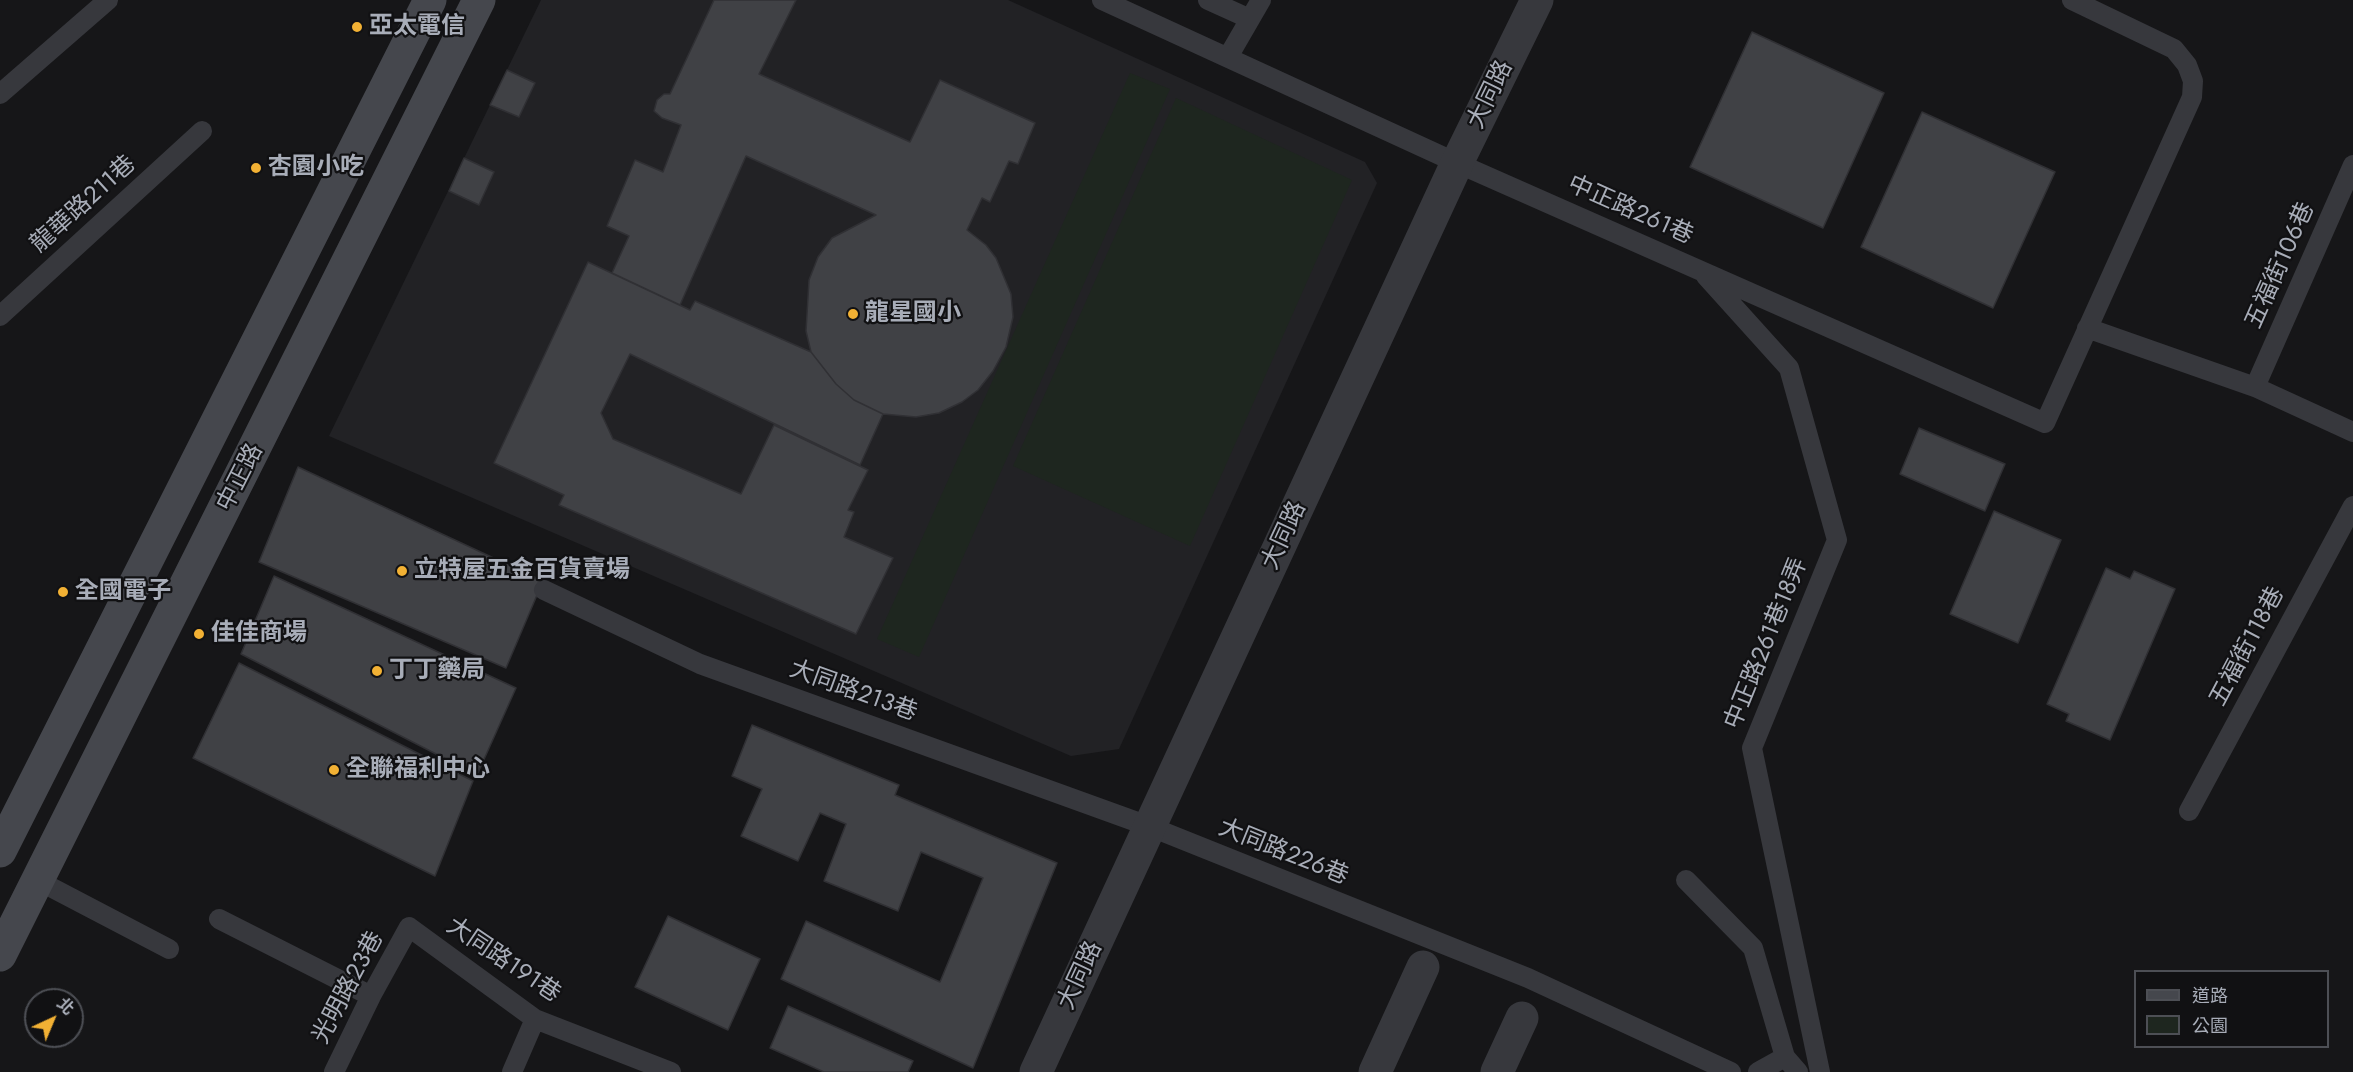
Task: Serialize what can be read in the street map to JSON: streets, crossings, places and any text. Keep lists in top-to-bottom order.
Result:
{
  "streets": {
    "main road": ["中正路"],
    "street": ["大同路"],
    "lane": [
      "龍華路211巷",
      "中正路261巷",
      "五福街106巷",
      "中正路261巷18弄",
      "五福街118巷",
      "大同路213巷",
      "大同路226巷",
      "大同路191巷",
      "光明路23巷"
    ]
  },
  "crossings": [
    ["大同路", "中正路261巷"],
    ["大同路", "大同路213巷"],
    ["大同路", "大同路226巷"],
    ["中正路261巷", "中正路261巷18弄"],
    ["大同路213巷", "大同路226巷"],
    ["大同路191巷", "光明路23巷"]
  ],
  "places": [
    "亞太電信",
    "杏園小吃",
    "龍星國小",
    "立特屋五金百貨賣場",
    "全國電子",
    "佳佳商場",
    "丁丁藥局",
    "全聯福利中心"
  ],
  "legend": ["道路", "公園"],
  "north": "top right"
}
